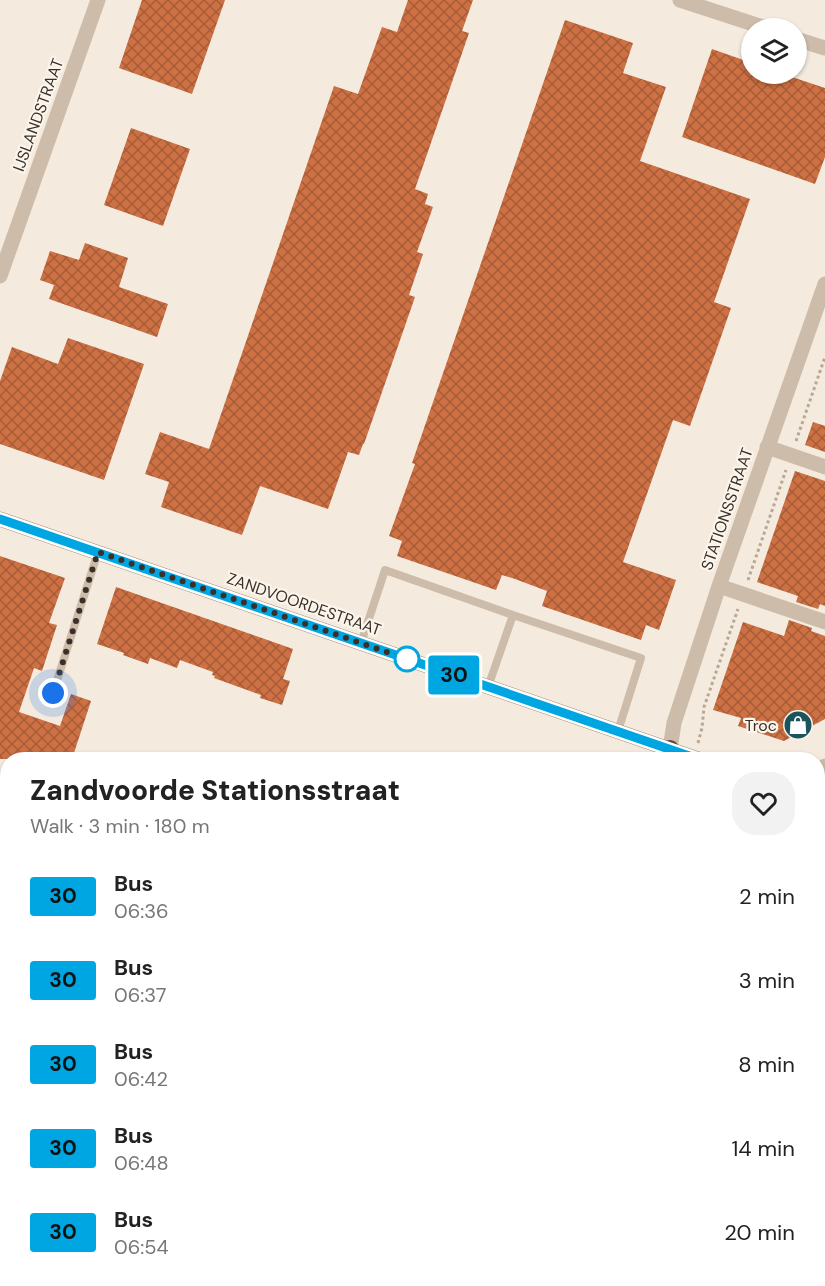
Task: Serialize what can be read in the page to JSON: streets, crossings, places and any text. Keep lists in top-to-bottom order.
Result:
{
  "streets": {
    "main road": ["ZANDVOORDESTRAAT"],
    "street": ["IJSLANDSTRAAT", "STATIONSSTRAAT"]
  },
  "places": {
    "shop": ["Troc"]
  },
  "lines": ["bus line 30"],
  "page": {
    "on_map": "30",
    "heading": ["Zandvoorde Stationsstraat", "Walk · 3 min · 180 m"],
    "list": [
      {
        "mark": "30",
        "name": "Bus",
        "note": "06:36",
        "value": "2 min"
      },
      {
        "mark": "30",
        "name": "Bus",
        "note": "06:37",
        "value": "3 min"
      },
      {
        "mark": "30",
        "name": "Bus",
        "note": "06:42",
        "value": "8 min"
      },
      {
        "mark": "30",
        "name": "Bus",
        "note": "06:48",
        "value": "14 min"
      },
      {
        "mark": "30",
        "name": "Bus",
        "note": "06:54",
        "value": "20 min"
      }
    ]
  }
}
